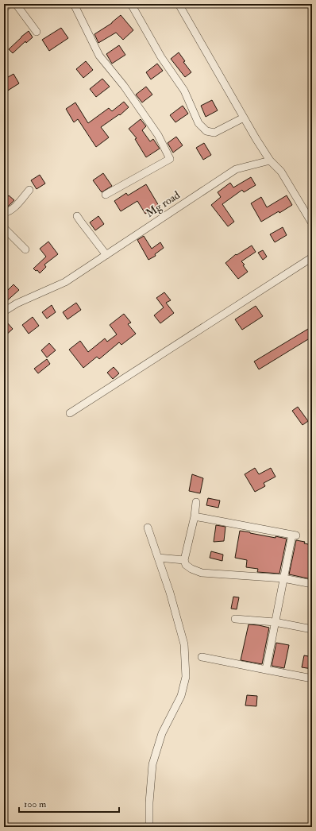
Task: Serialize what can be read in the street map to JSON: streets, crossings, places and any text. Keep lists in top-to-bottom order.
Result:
{
  "streets": {
    "street": ["Mg road"]
  },
  "scale_bar": "100 m"
}
